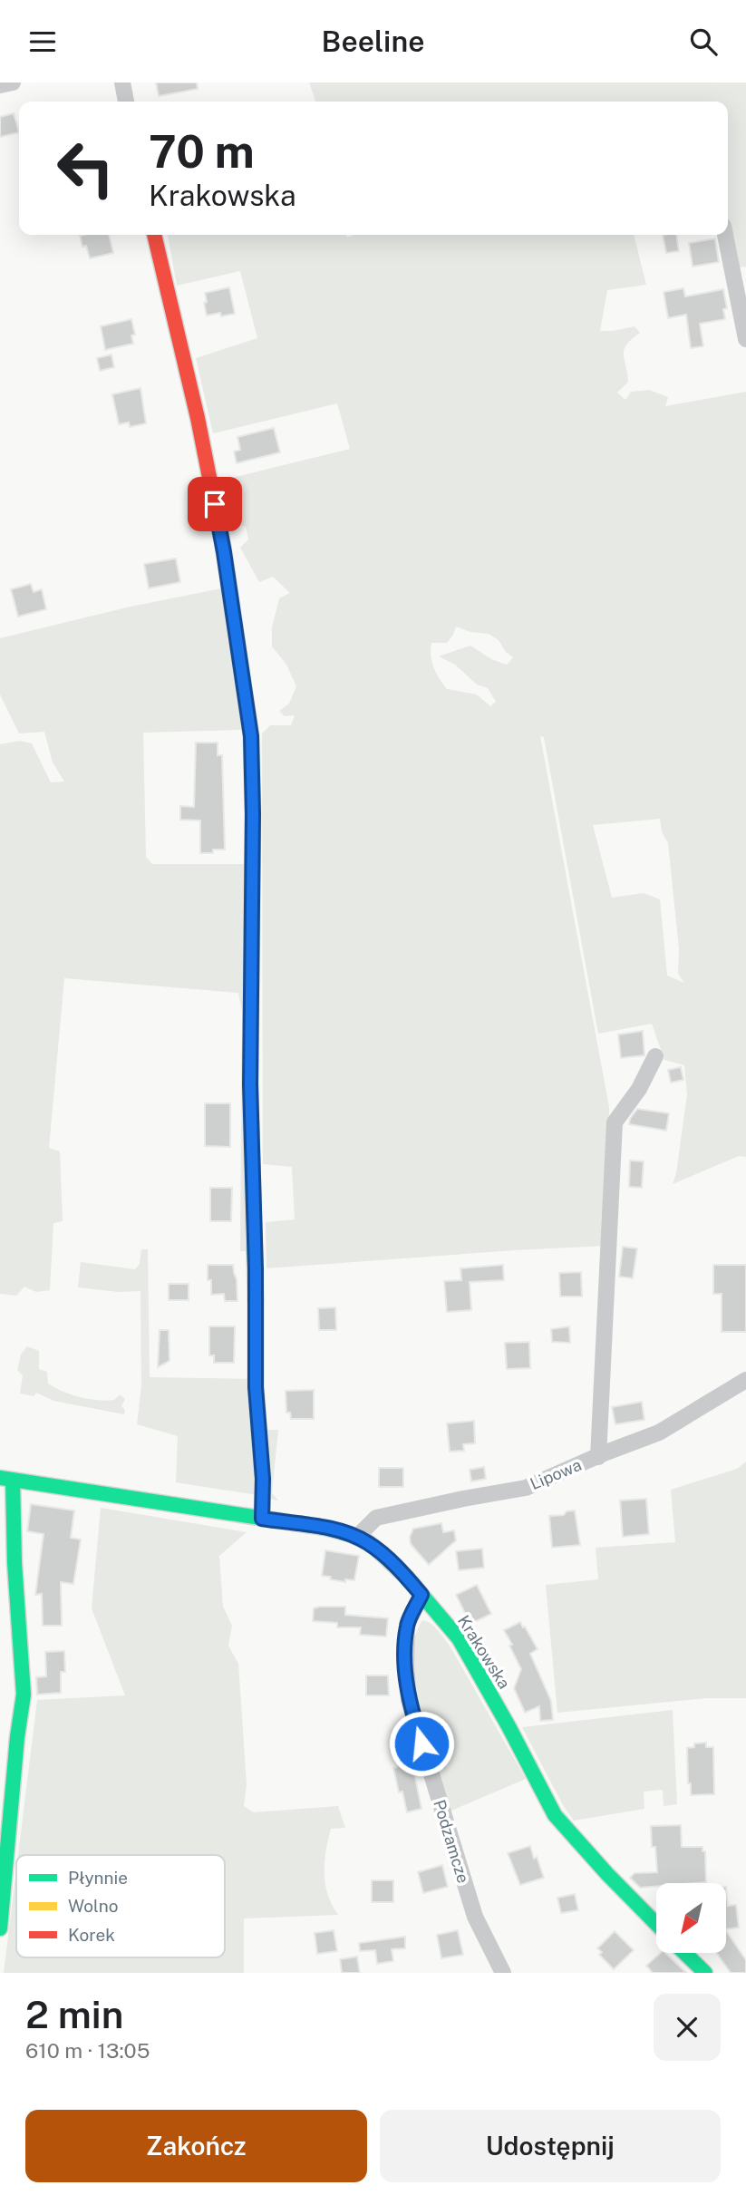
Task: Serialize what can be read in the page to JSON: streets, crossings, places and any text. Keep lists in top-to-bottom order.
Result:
{
  "streets": {
    "street": ["Lipowa", "Krakowska", "Podzamcze"]
  },
  "crossings": [
    ["Lipowa", "Krakowska"],
    ["Krakowska", "Podzamcze"]
  ],
  "legend": ["Płynnie", "Wolno", "Korek"],
  "north": "bottom left",
  "page": {
    "header": "Beeline",
    "turn": ["70 m", "Krakowska"],
    "heading": ["2 min", "610 m · 13:05"],
    "buttons": ["Zakończ", "Udostępnij"]
  }
}
